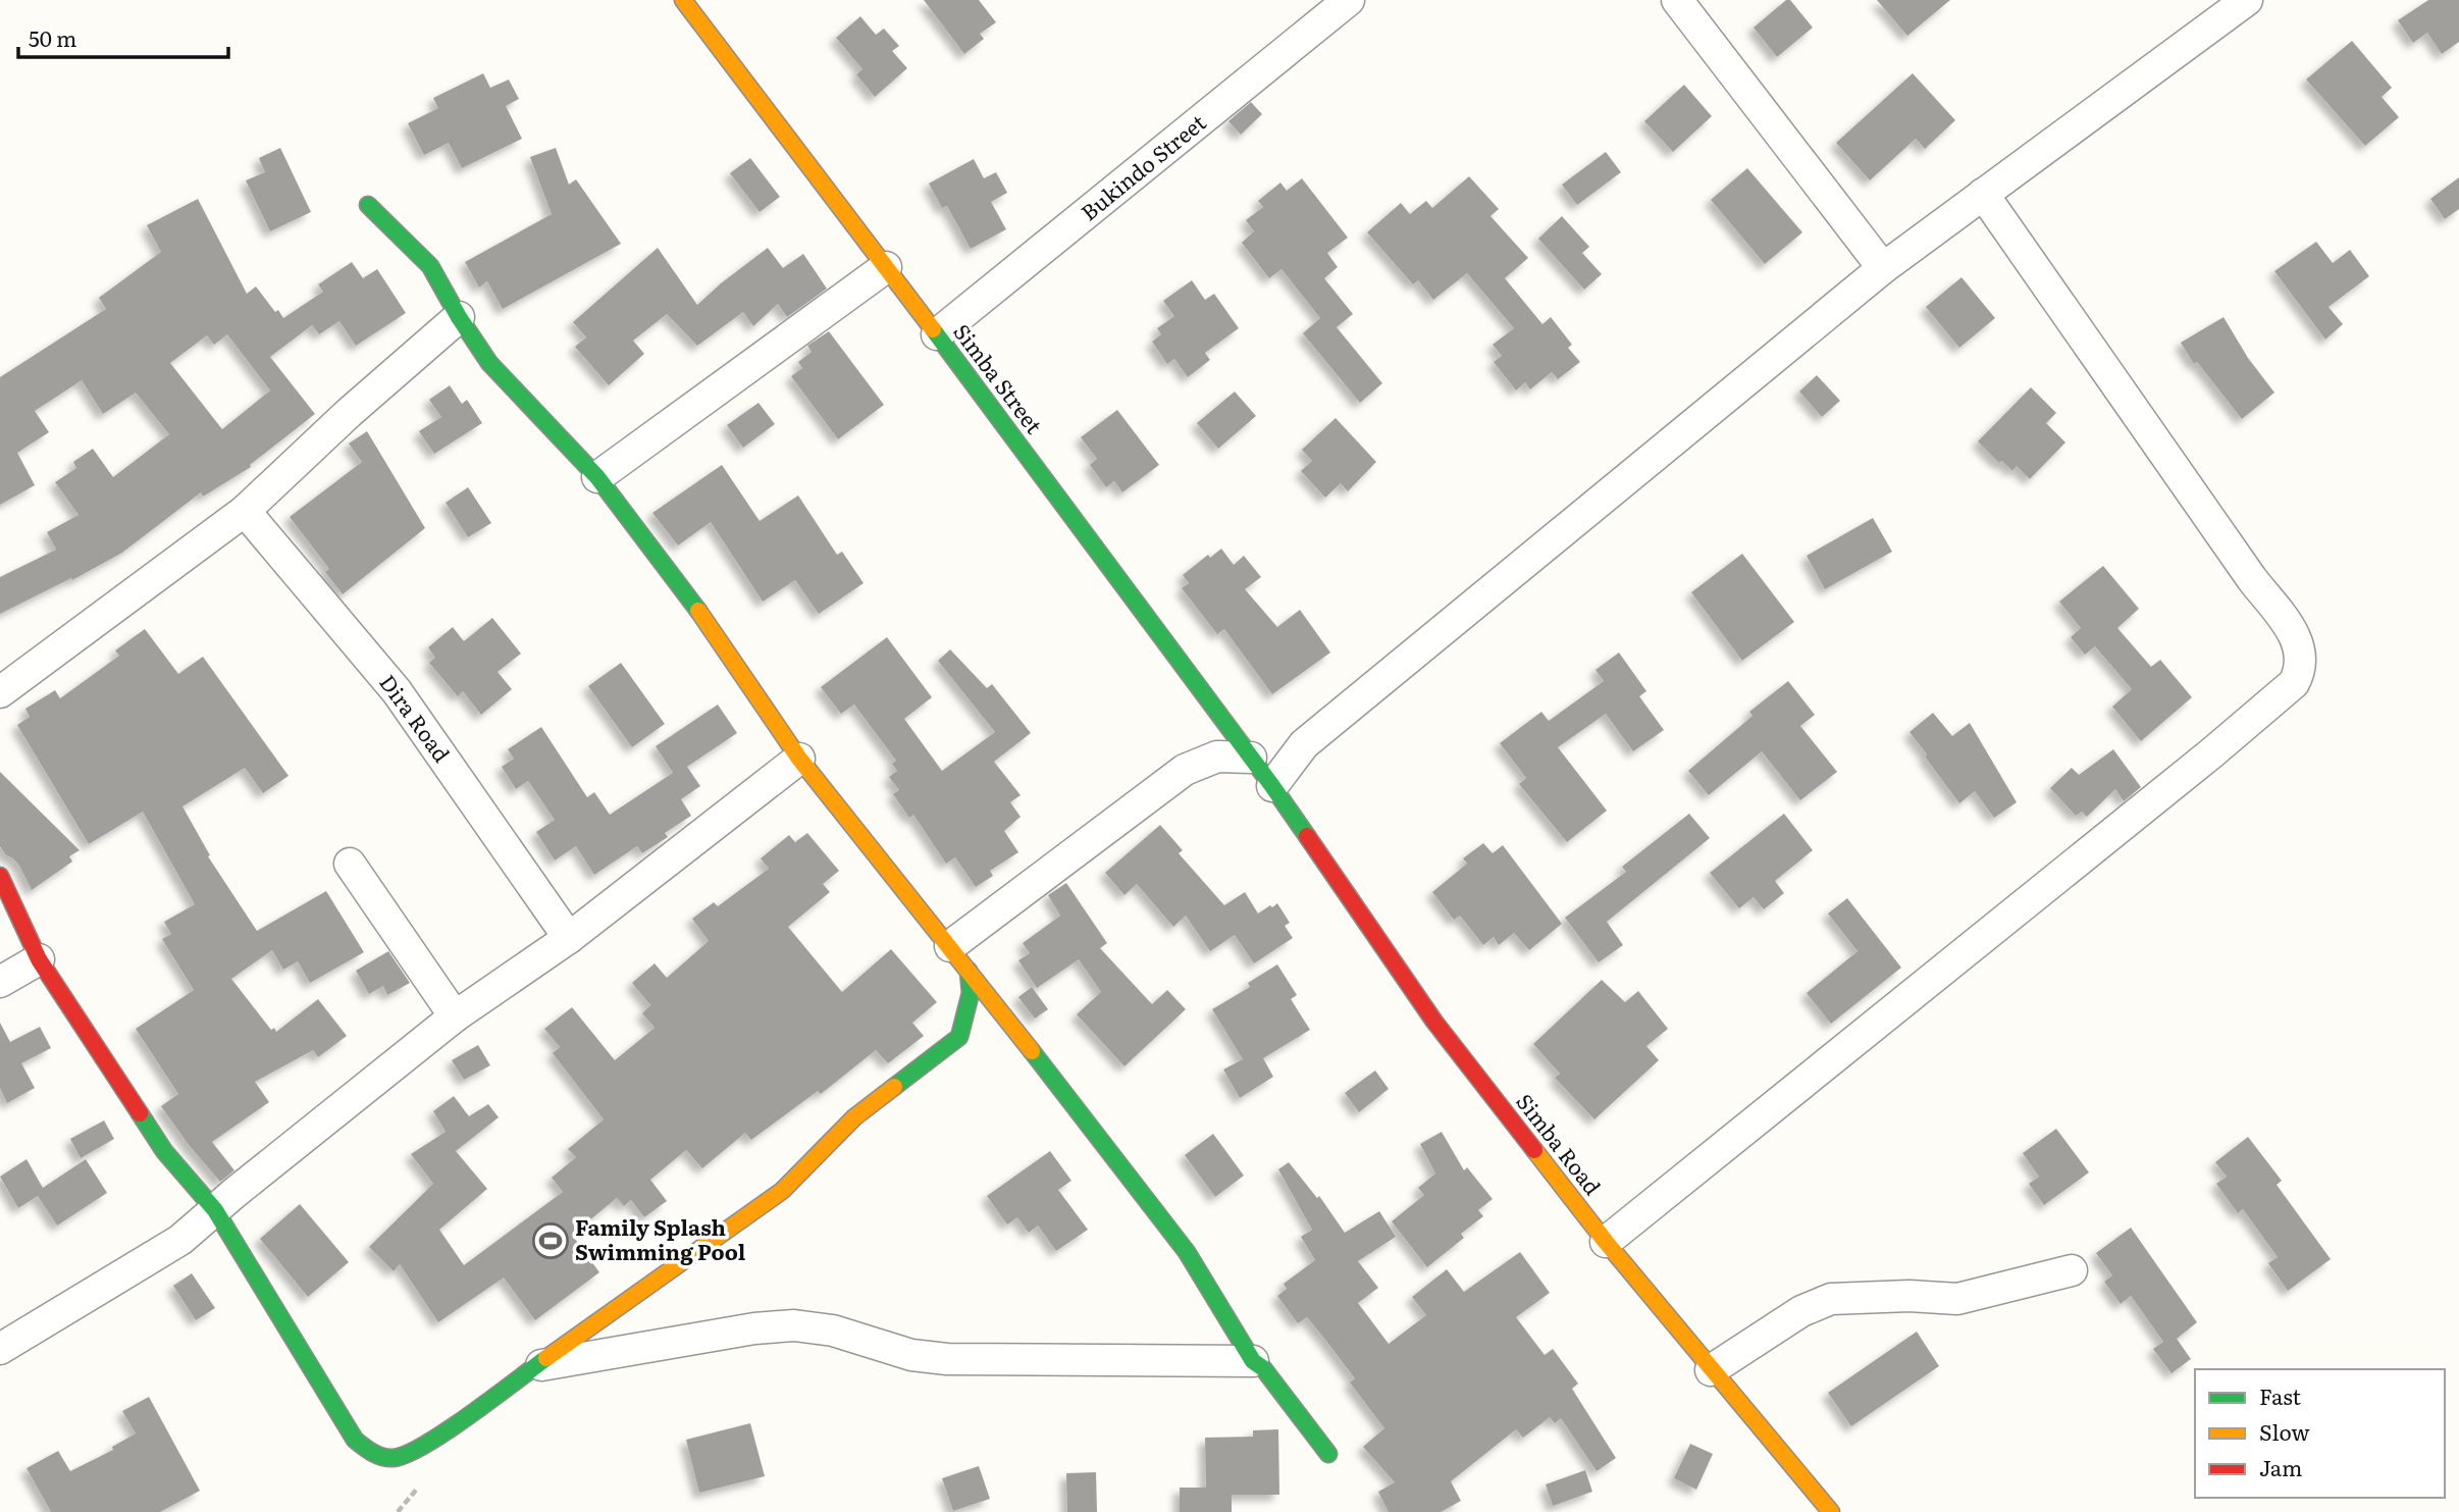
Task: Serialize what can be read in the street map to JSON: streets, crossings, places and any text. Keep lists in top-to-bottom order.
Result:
{
  "streets": {
    "street": [
      "Bukindo Street",
      "Simba Street",
      "Dira Road",
      "Simba Road"
    ]
  },
  "crossings": [
    ["Bukindo Street", "Simba Street"],
    ["Simba Street", "Simba Road"]
  ],
  "places": {
    "sports": ["Family Splash Swimming Pool"]
  },
  "legend": ["Fast", "Slow", "Jam"],
  "scale_bar": "50 m"
}
